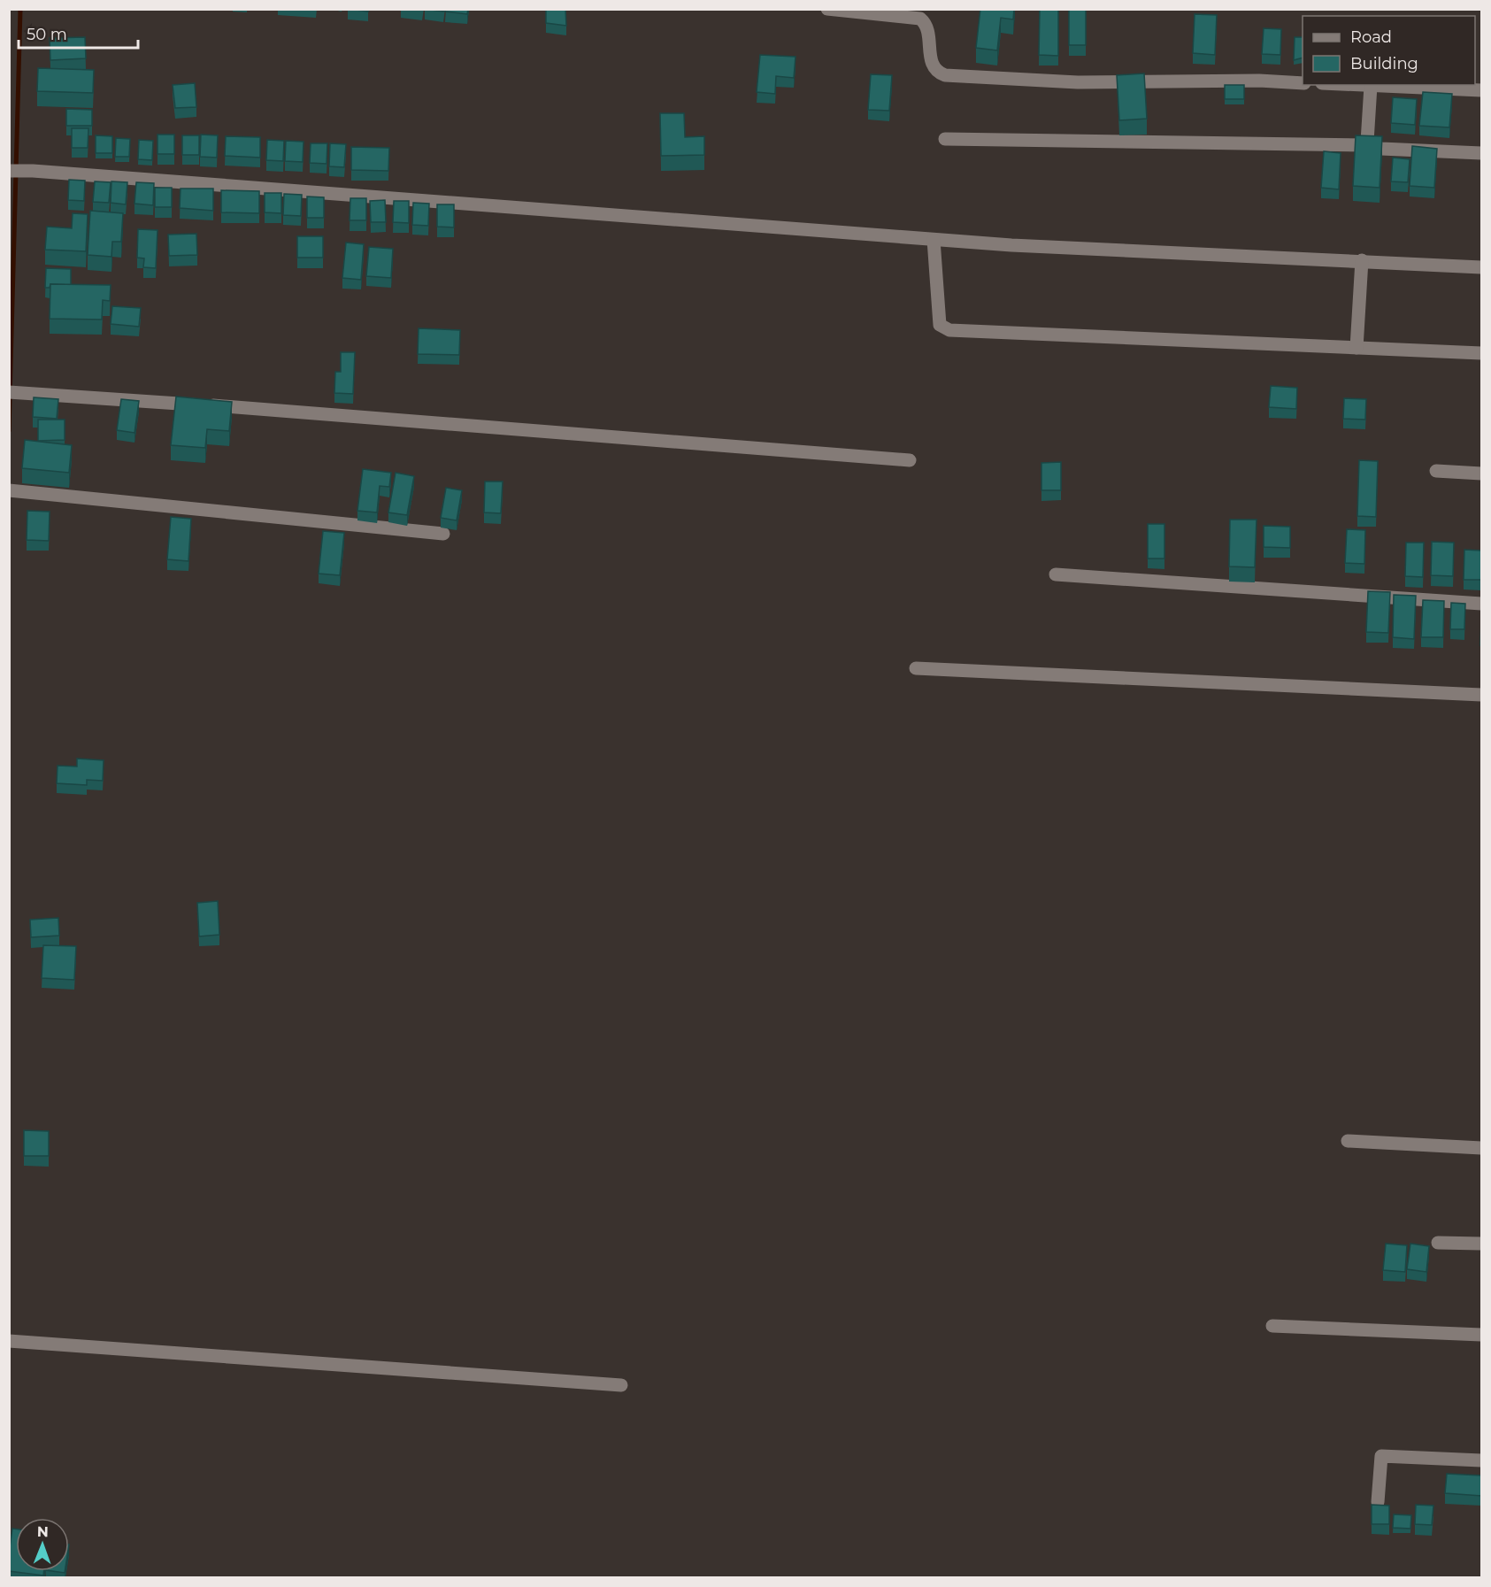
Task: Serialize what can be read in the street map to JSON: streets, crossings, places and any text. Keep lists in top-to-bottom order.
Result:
{
  "legend": ["Road", "Building"],
  "scale_bar": "50 m",
  "north": "top"
}
